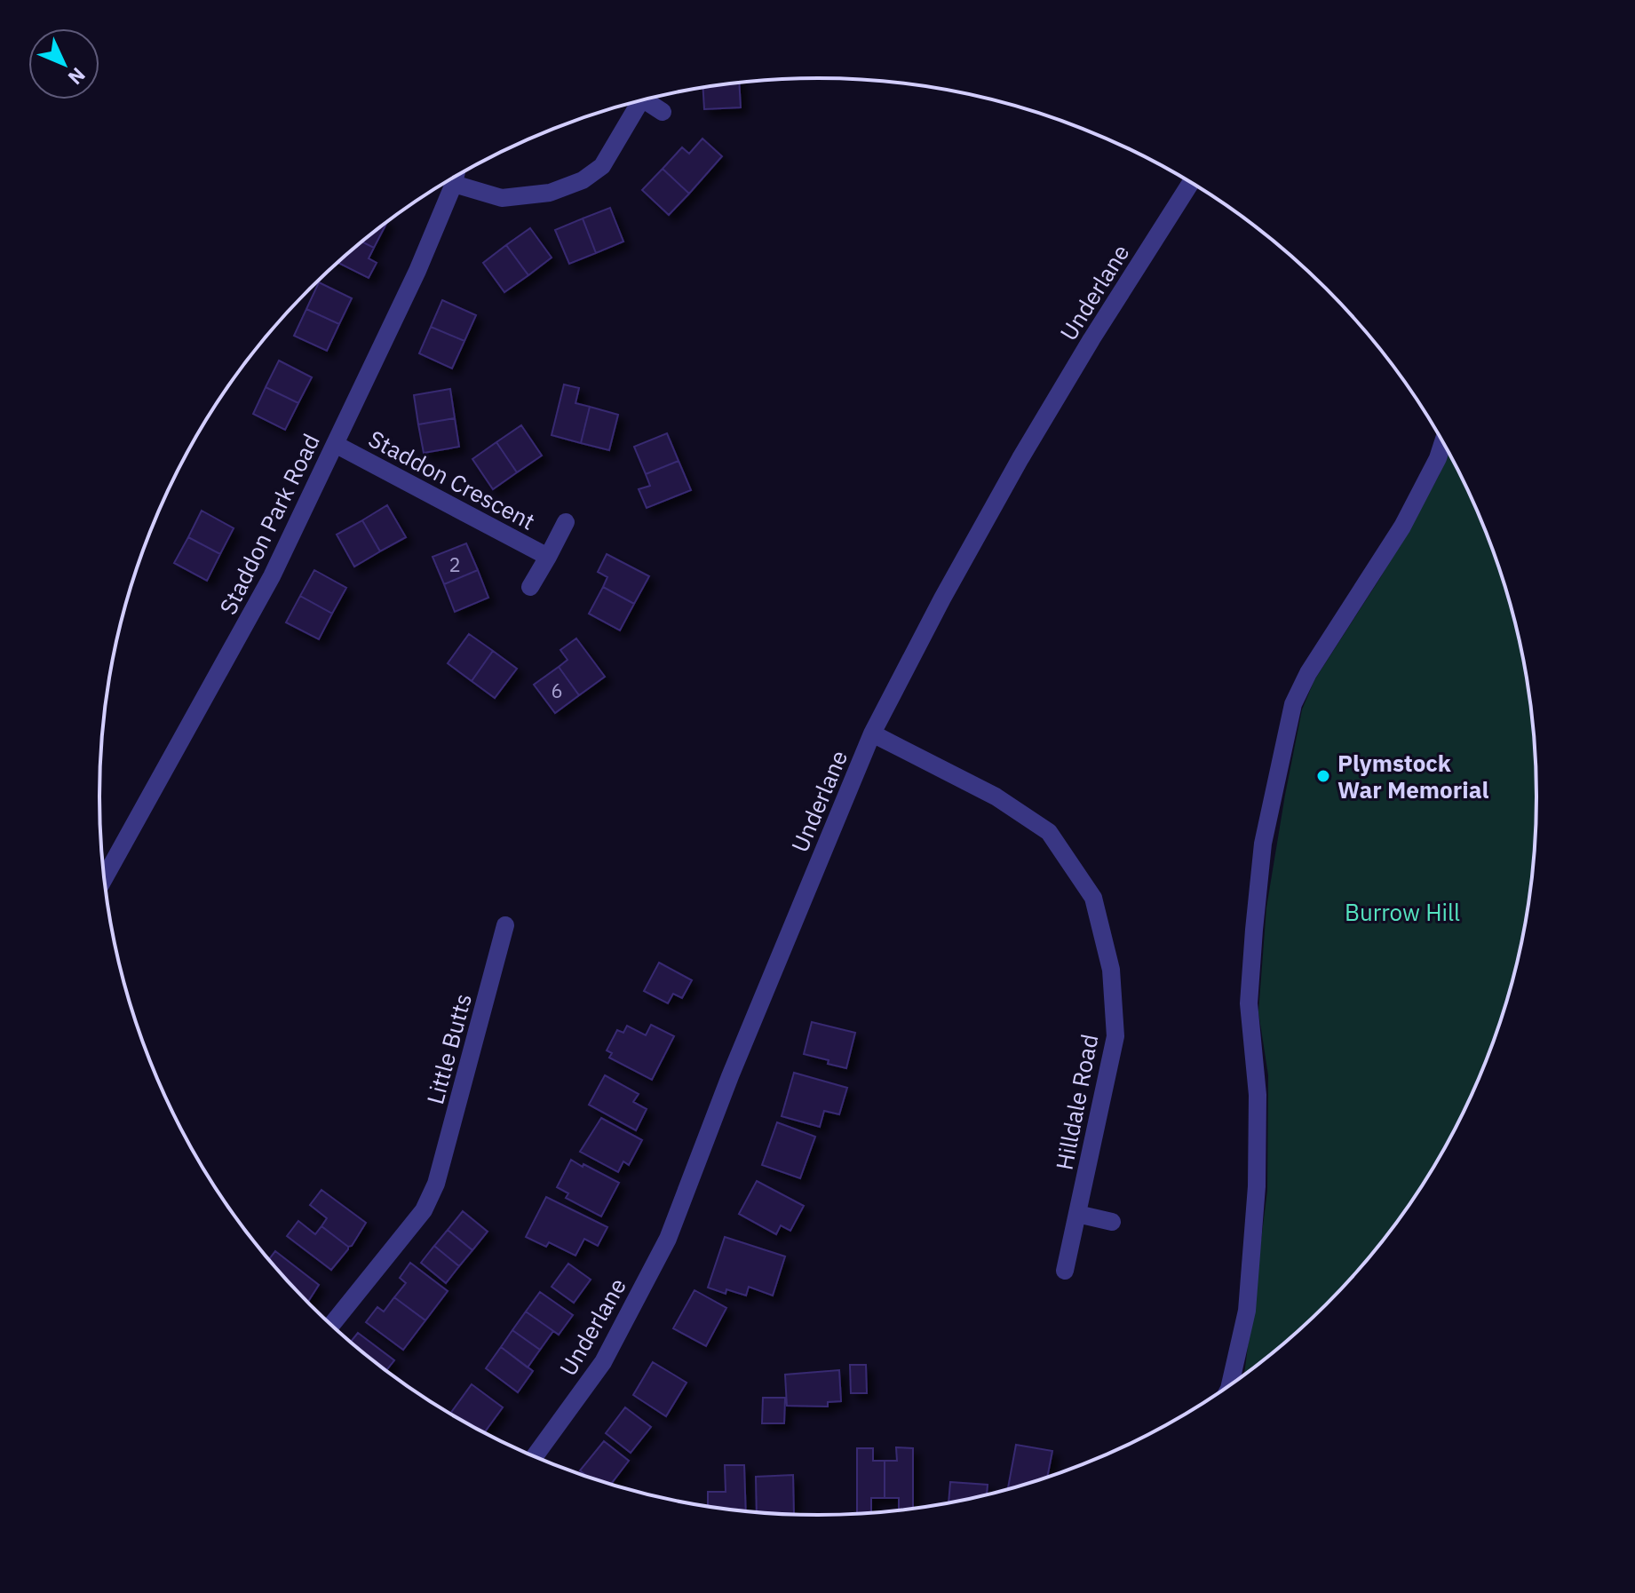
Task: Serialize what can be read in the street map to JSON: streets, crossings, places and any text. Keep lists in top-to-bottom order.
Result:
{
  "streets": {
    "street": [
      "Underlane",
      "Staddon Crescent",
      "Staddon Park Road",
      "Little Butts",
      "Hilldale Road"
    ]
  },
  "crossings": [
    ["Underlane", "Hilldale Road"],
    ["Staddon Crescent", "Staddon Park Road"]
  ],
  "parks": ["Burrow Hill"],
  "places": ["Plymstock War Memorial"],
  "house_numbers": ["2", "6"],
  "north": "bottom right"
}
